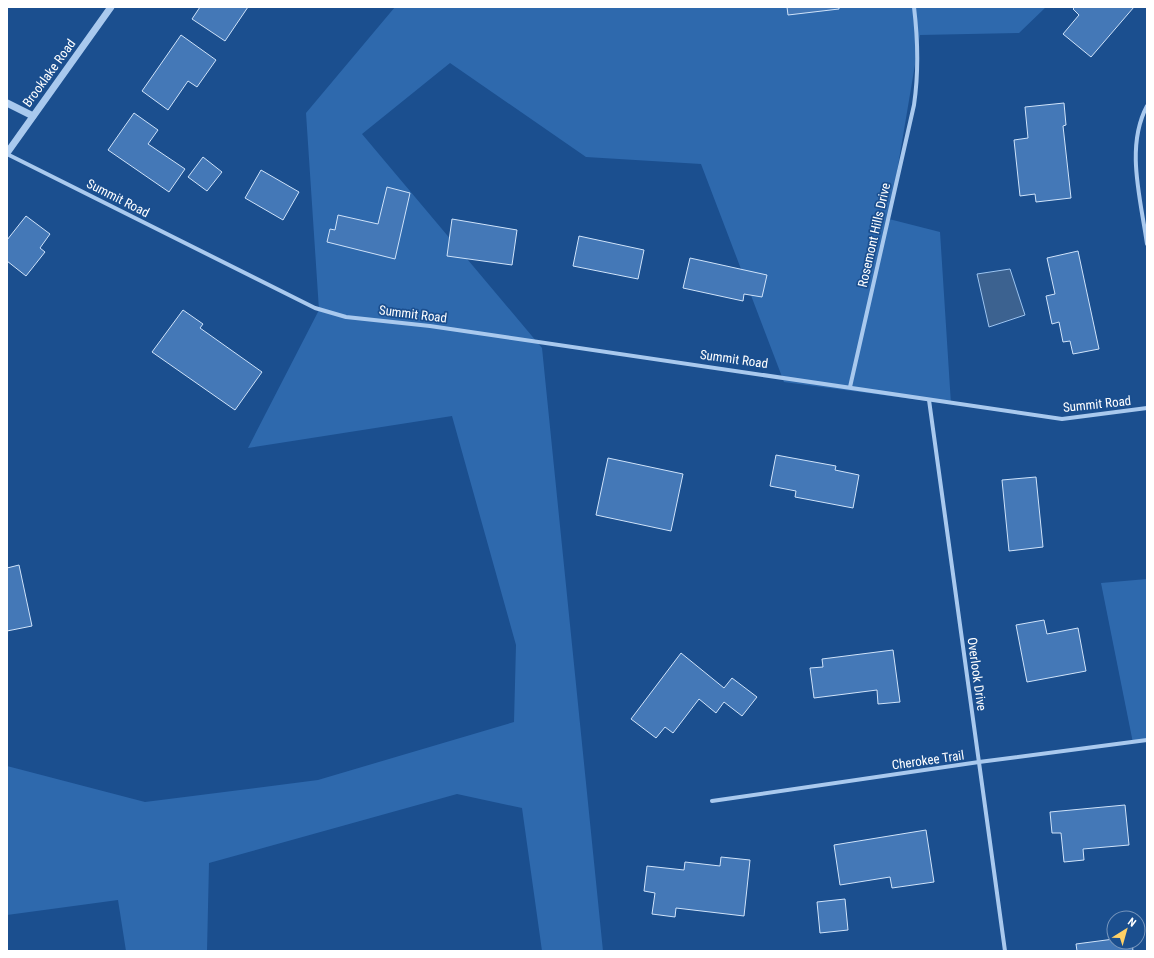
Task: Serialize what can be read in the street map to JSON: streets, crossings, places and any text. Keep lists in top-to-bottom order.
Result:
{
  "streets": {
    "street": [
      "Brooklake Road",
      "Summit Road",
      "Rosemont Hills Drive",
      "Overlook Drive",
      "Cherokee Trail"
    ]
  },
  "crossings": [
    ["Brooklake Road", "Summit Road"],
    ["Summit Road", "Rosemont Hills Drive"],
    ["Summit Road", "Overlook Drive"],
    ["Overlook Drive", "Cherokee Trail"]
  ],
  "north": "top right"
}
